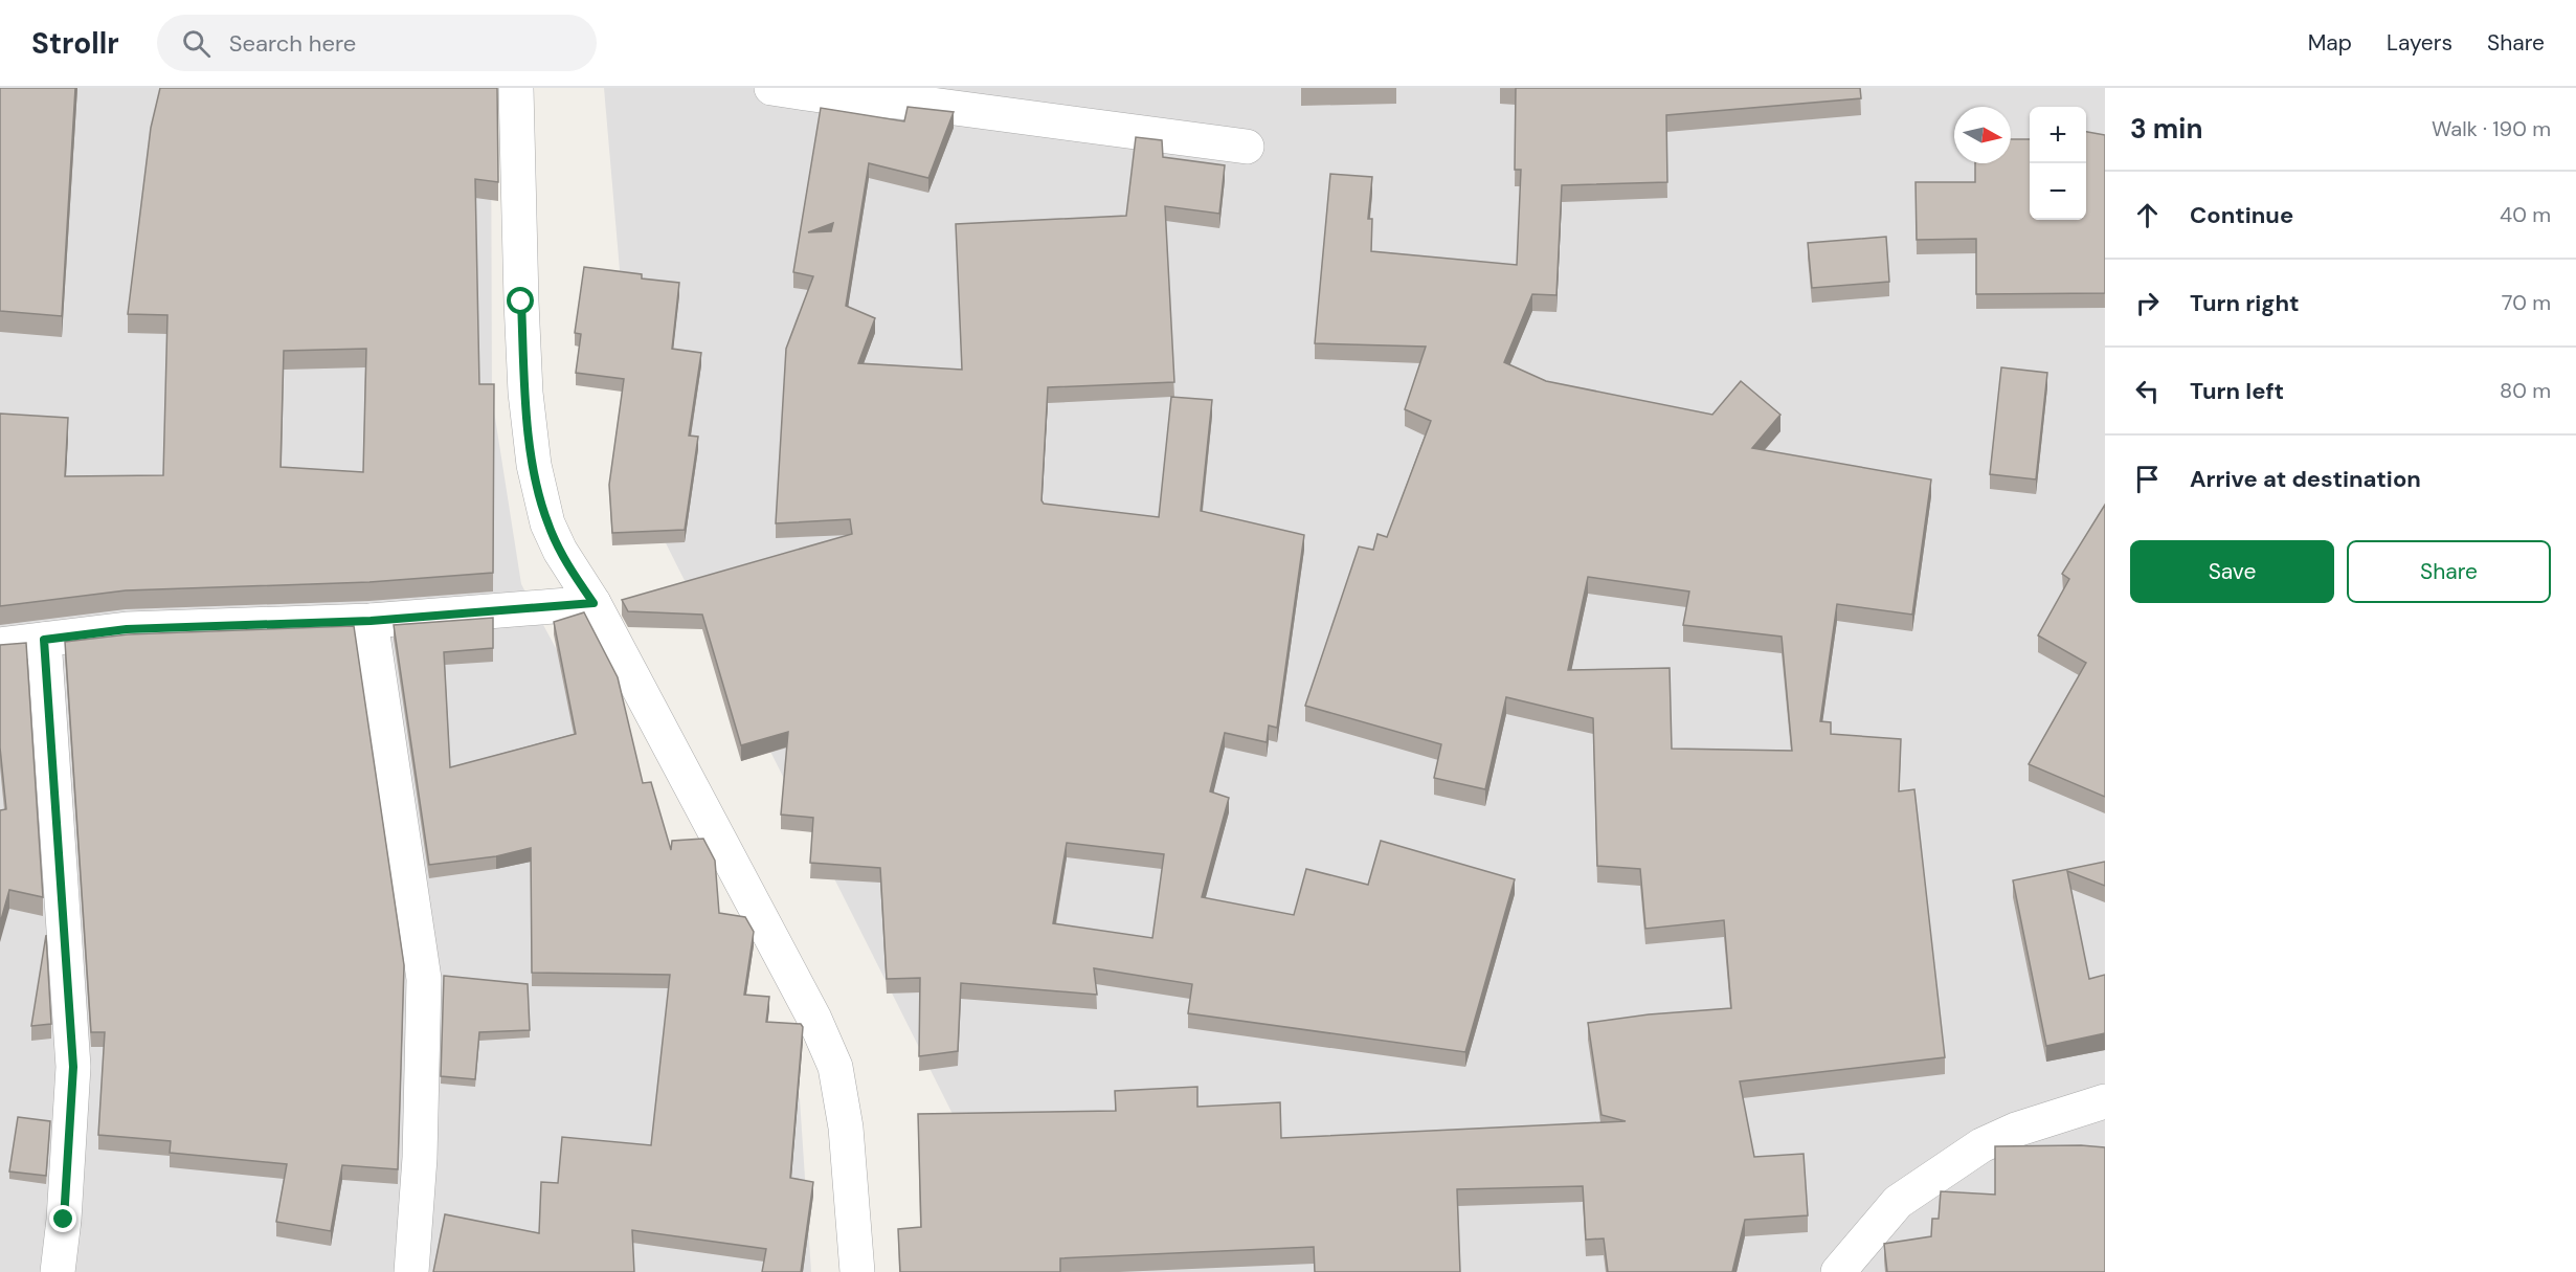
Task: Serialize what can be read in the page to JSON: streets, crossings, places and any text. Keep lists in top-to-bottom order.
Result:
{
  "north": "right",
  "page": {
    "header": "Strollr",
    "search": "Search here",
    "nav": ["Map", "Layers", "Share"],
    "heading": ["3 min", "Walk · 190 m"],
    "map_buttons": ["+", "−"],
    "list": [
      ["Continue", "40 m"],
      ["Turn right", "70 m"],
      ["Turn left", "80 m"],
      "Arrive at destination"
    ],
    "buttons": ["Save", "Share"]
  }
}
